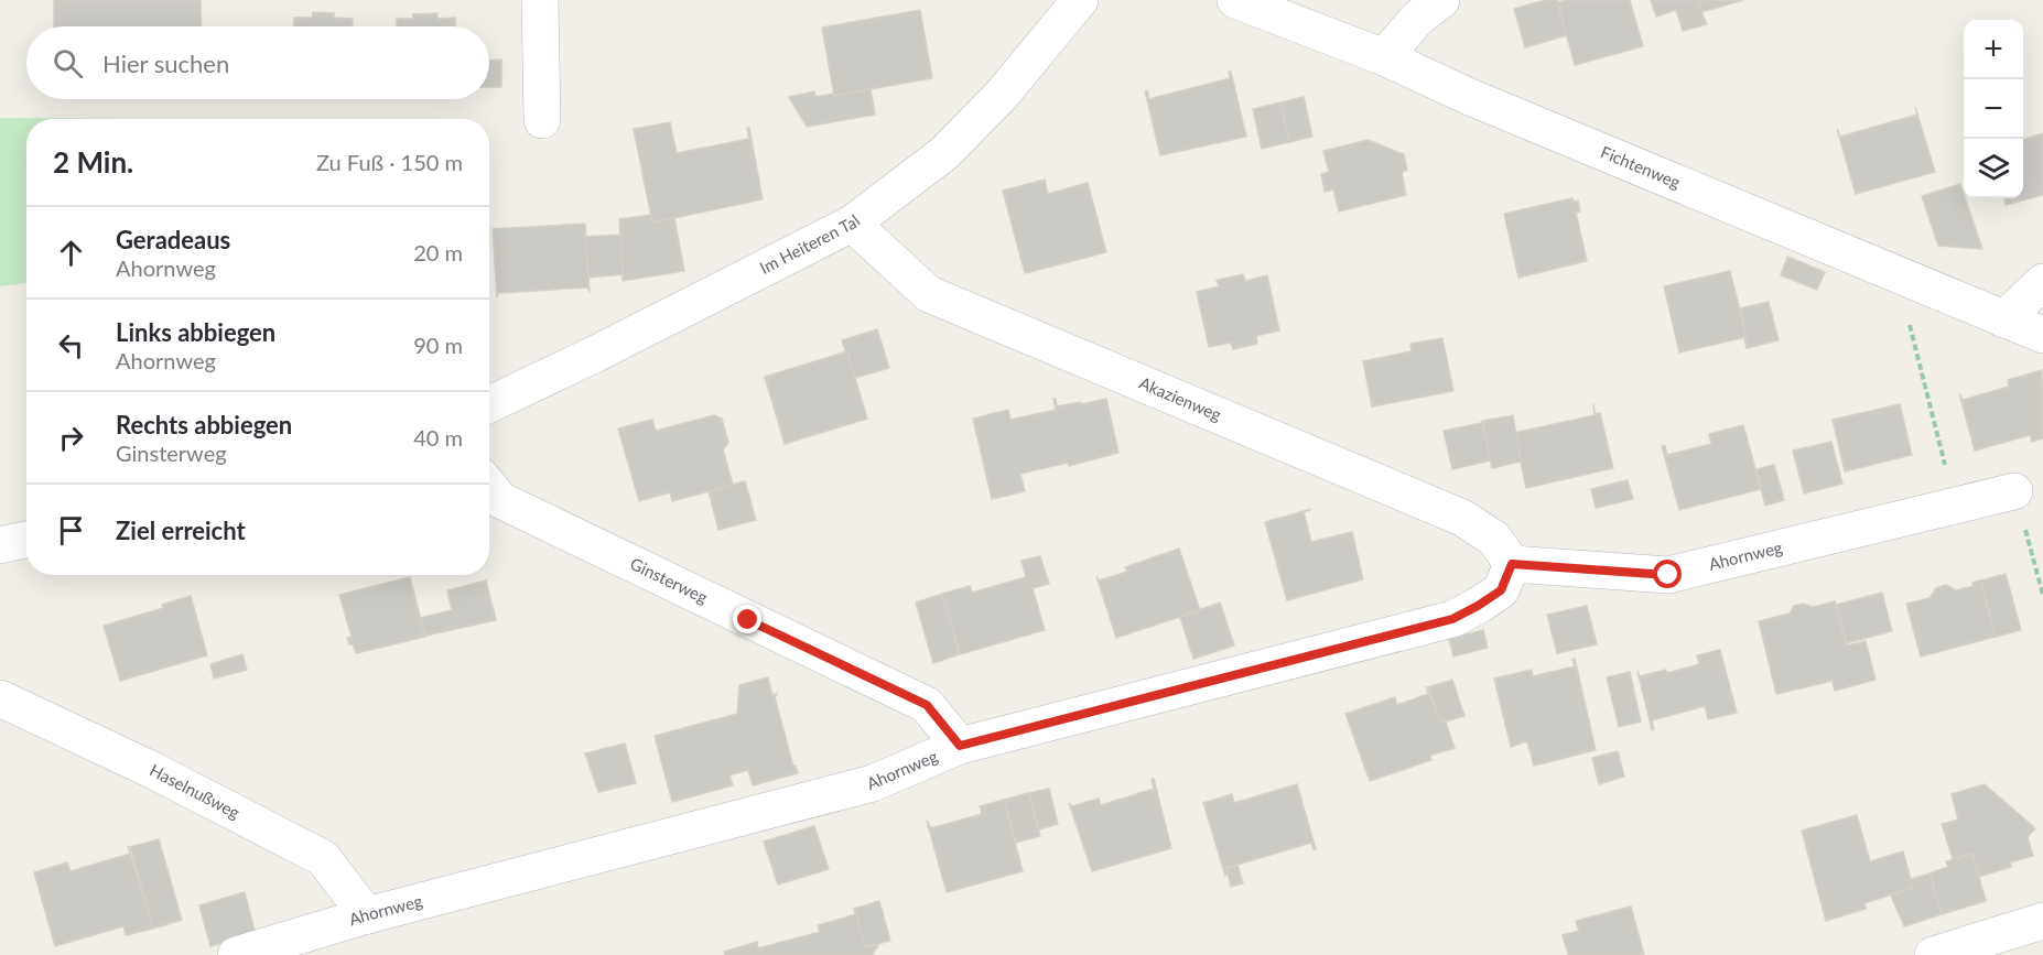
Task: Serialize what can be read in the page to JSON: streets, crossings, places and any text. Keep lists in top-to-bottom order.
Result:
{
  "streets": {
    "street": [
      "Fichtenweg",
      "Im Heiteren Tal",
      "Akazienweg",
      "Ahornweg",
      "Ginsterweg",
      "Haselnußweg"
    ]
  },
  "crossings": [
    ["Im Heiteren Tal", "Akazienweg"],
    ["Akazienweg", "Ahornweg"],
    ["Ahornweg", "Ginsterweg"],
    ["Ahornweg", "Haselnußweg"]
  ],
  "page": {
    "map_buttons": ["+", "−"],
    "search": "Hier suchen",
    "heading": ["2 Min.", "Zu Fuß · 150 m"],
    "list": [
      ["Geradeaus", "Ahornweg", "20 m"],
      ["Links abbiegen", "Ahornweg", "90 m"],
      ["Rechts abbiegen", "Ginsterweg", "40 m"],
      "Ziel erreicht"
    ]
  }
}
